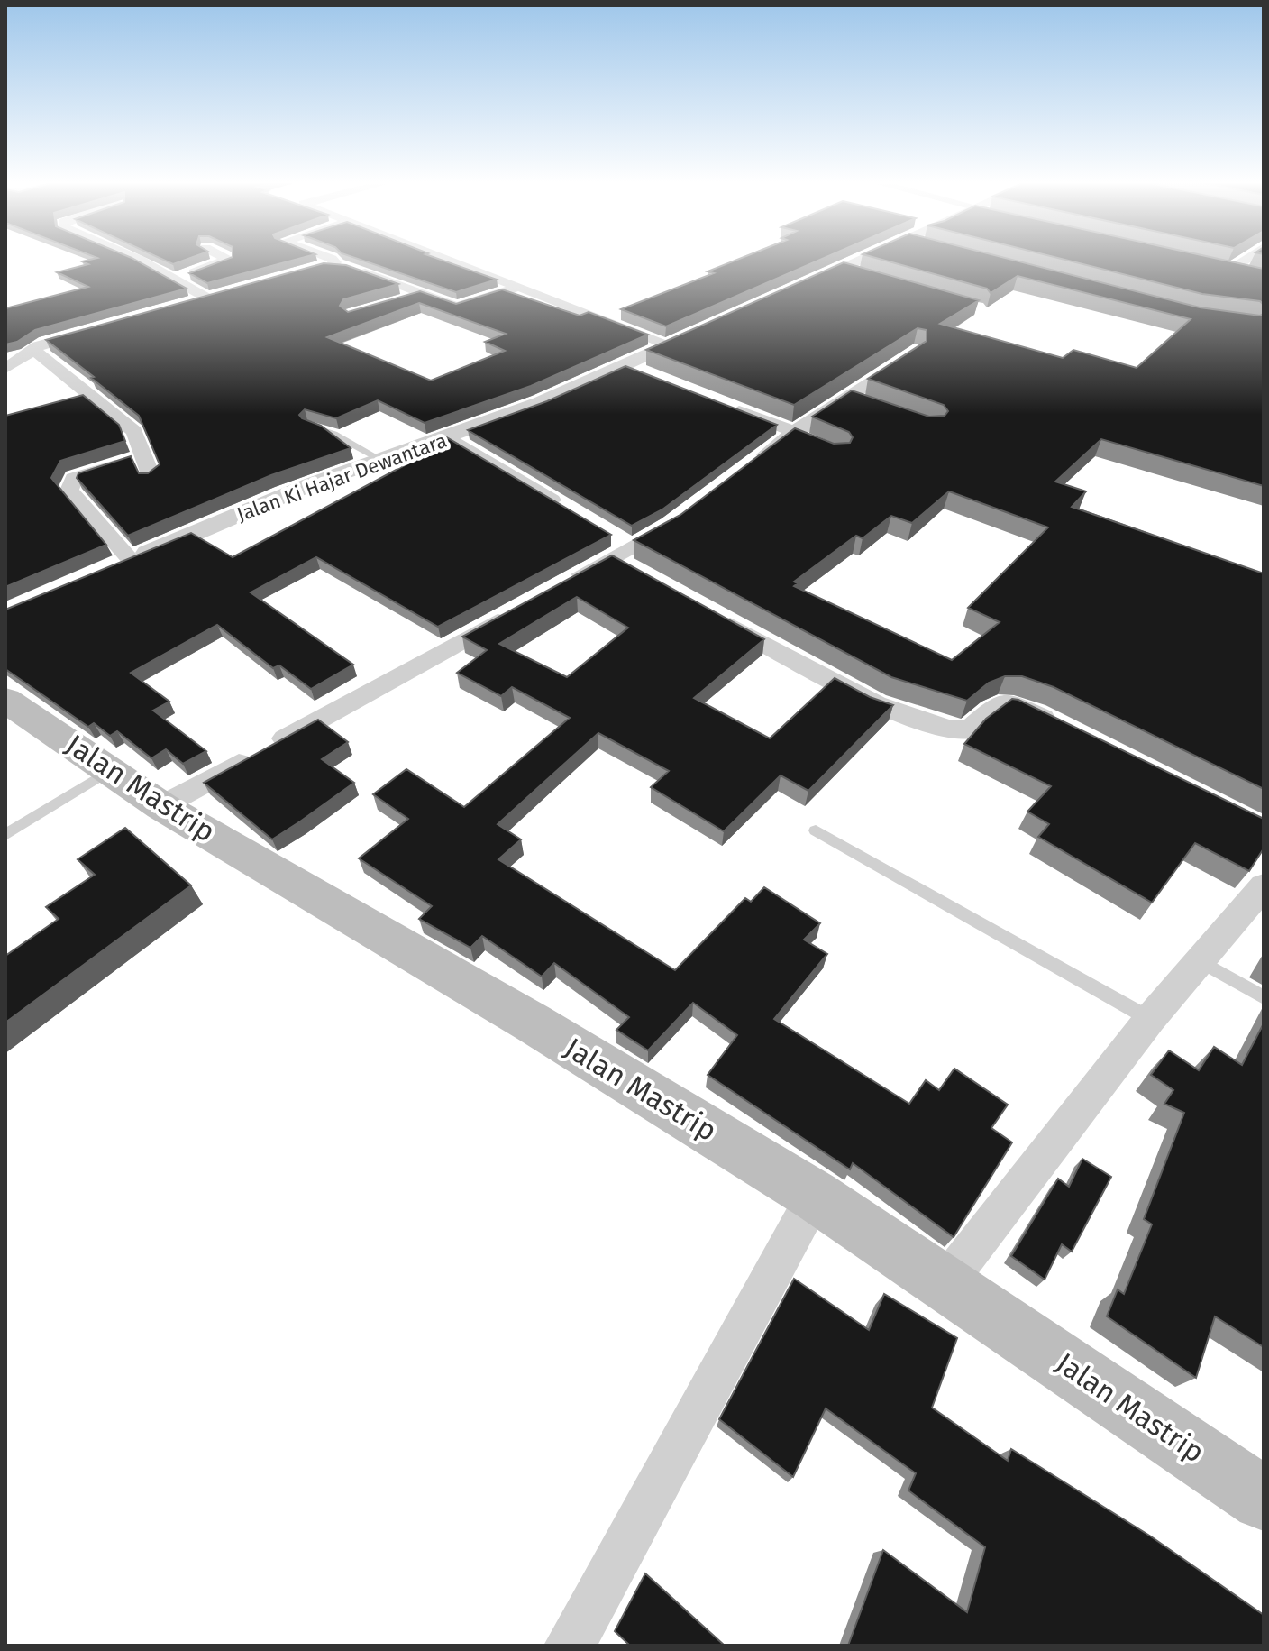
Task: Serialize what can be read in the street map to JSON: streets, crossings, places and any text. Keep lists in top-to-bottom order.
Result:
{
  "streets": {
    "main road": ["Jalan Mastrip"],
    "street": ["Jalan Ki Hajar Dewantara"]
  }
}
